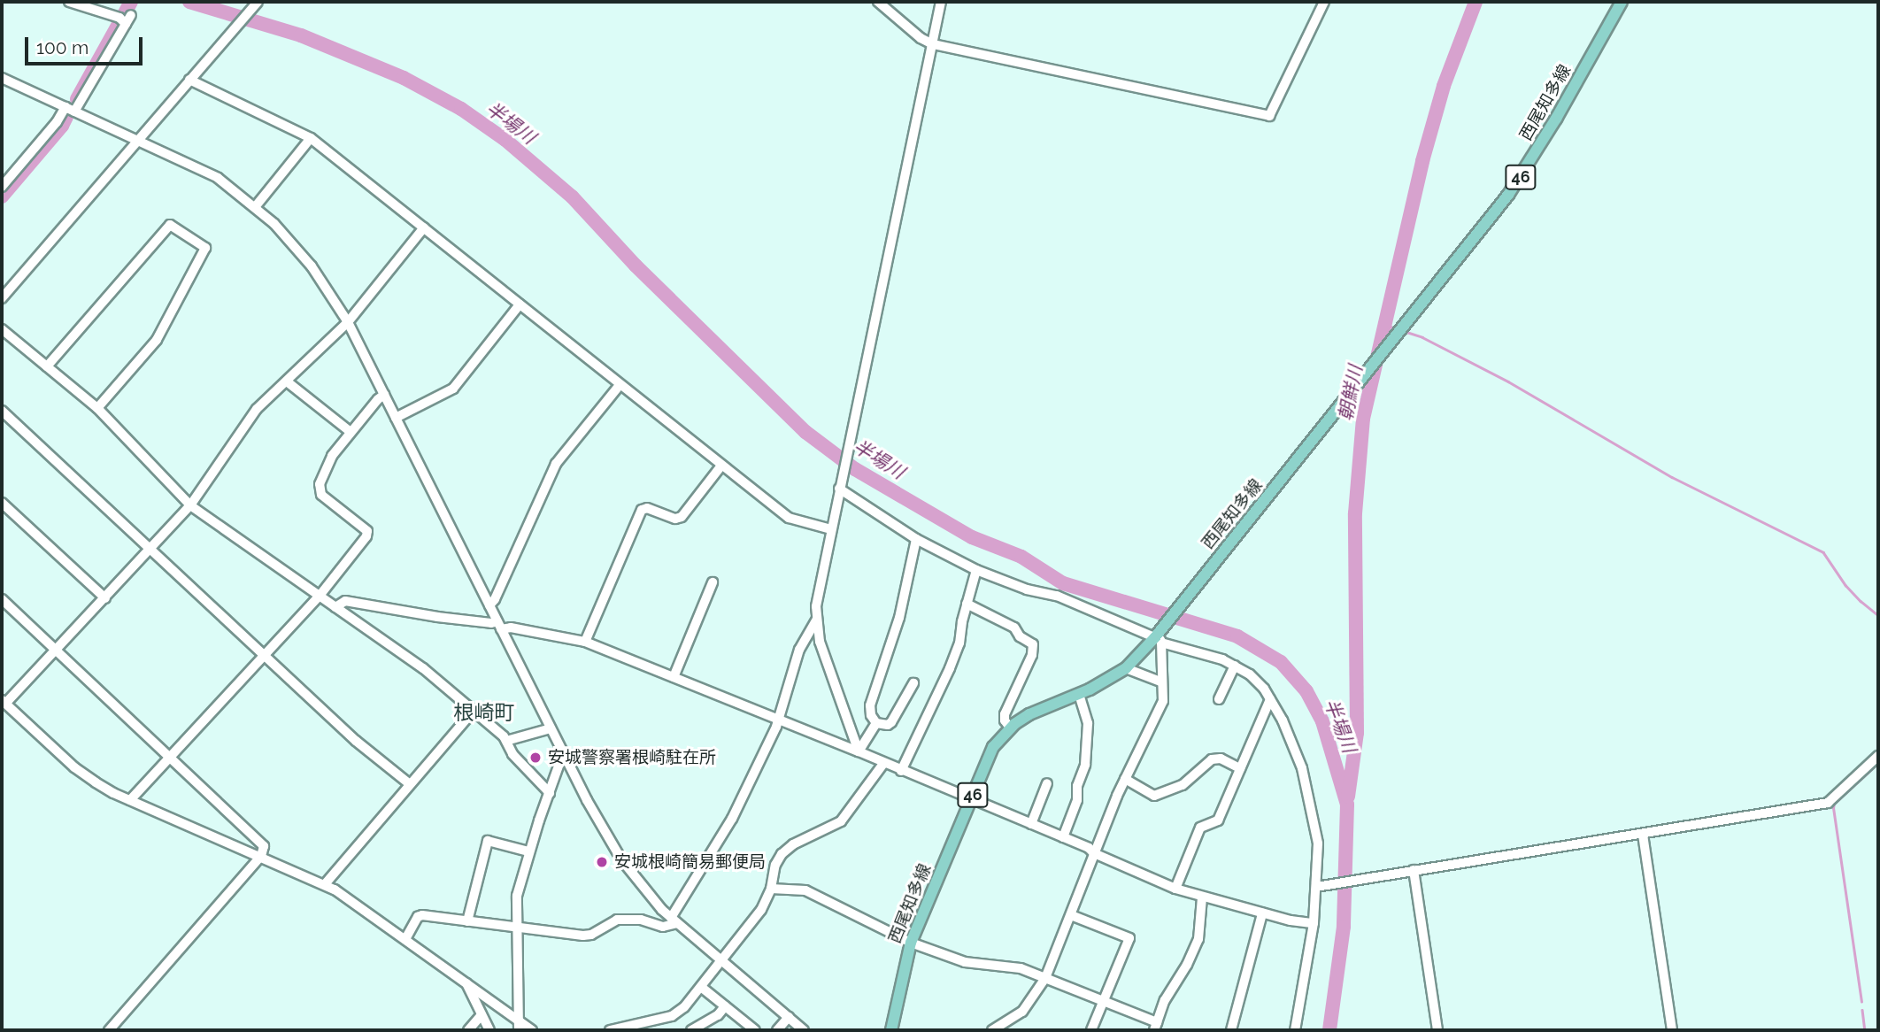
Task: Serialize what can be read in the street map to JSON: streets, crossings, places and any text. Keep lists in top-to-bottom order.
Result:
{
  "streets": {
    "main road": ["西尾知多線", "46"]
  },
  "districts": ["根崎町"],
  "water": ["半場川", "朝鮮川"],
  "places": ["安城警察署根崎駐在所", "安城根崎簡易郵便局"],
  "scale_bar": "100 m"
}
